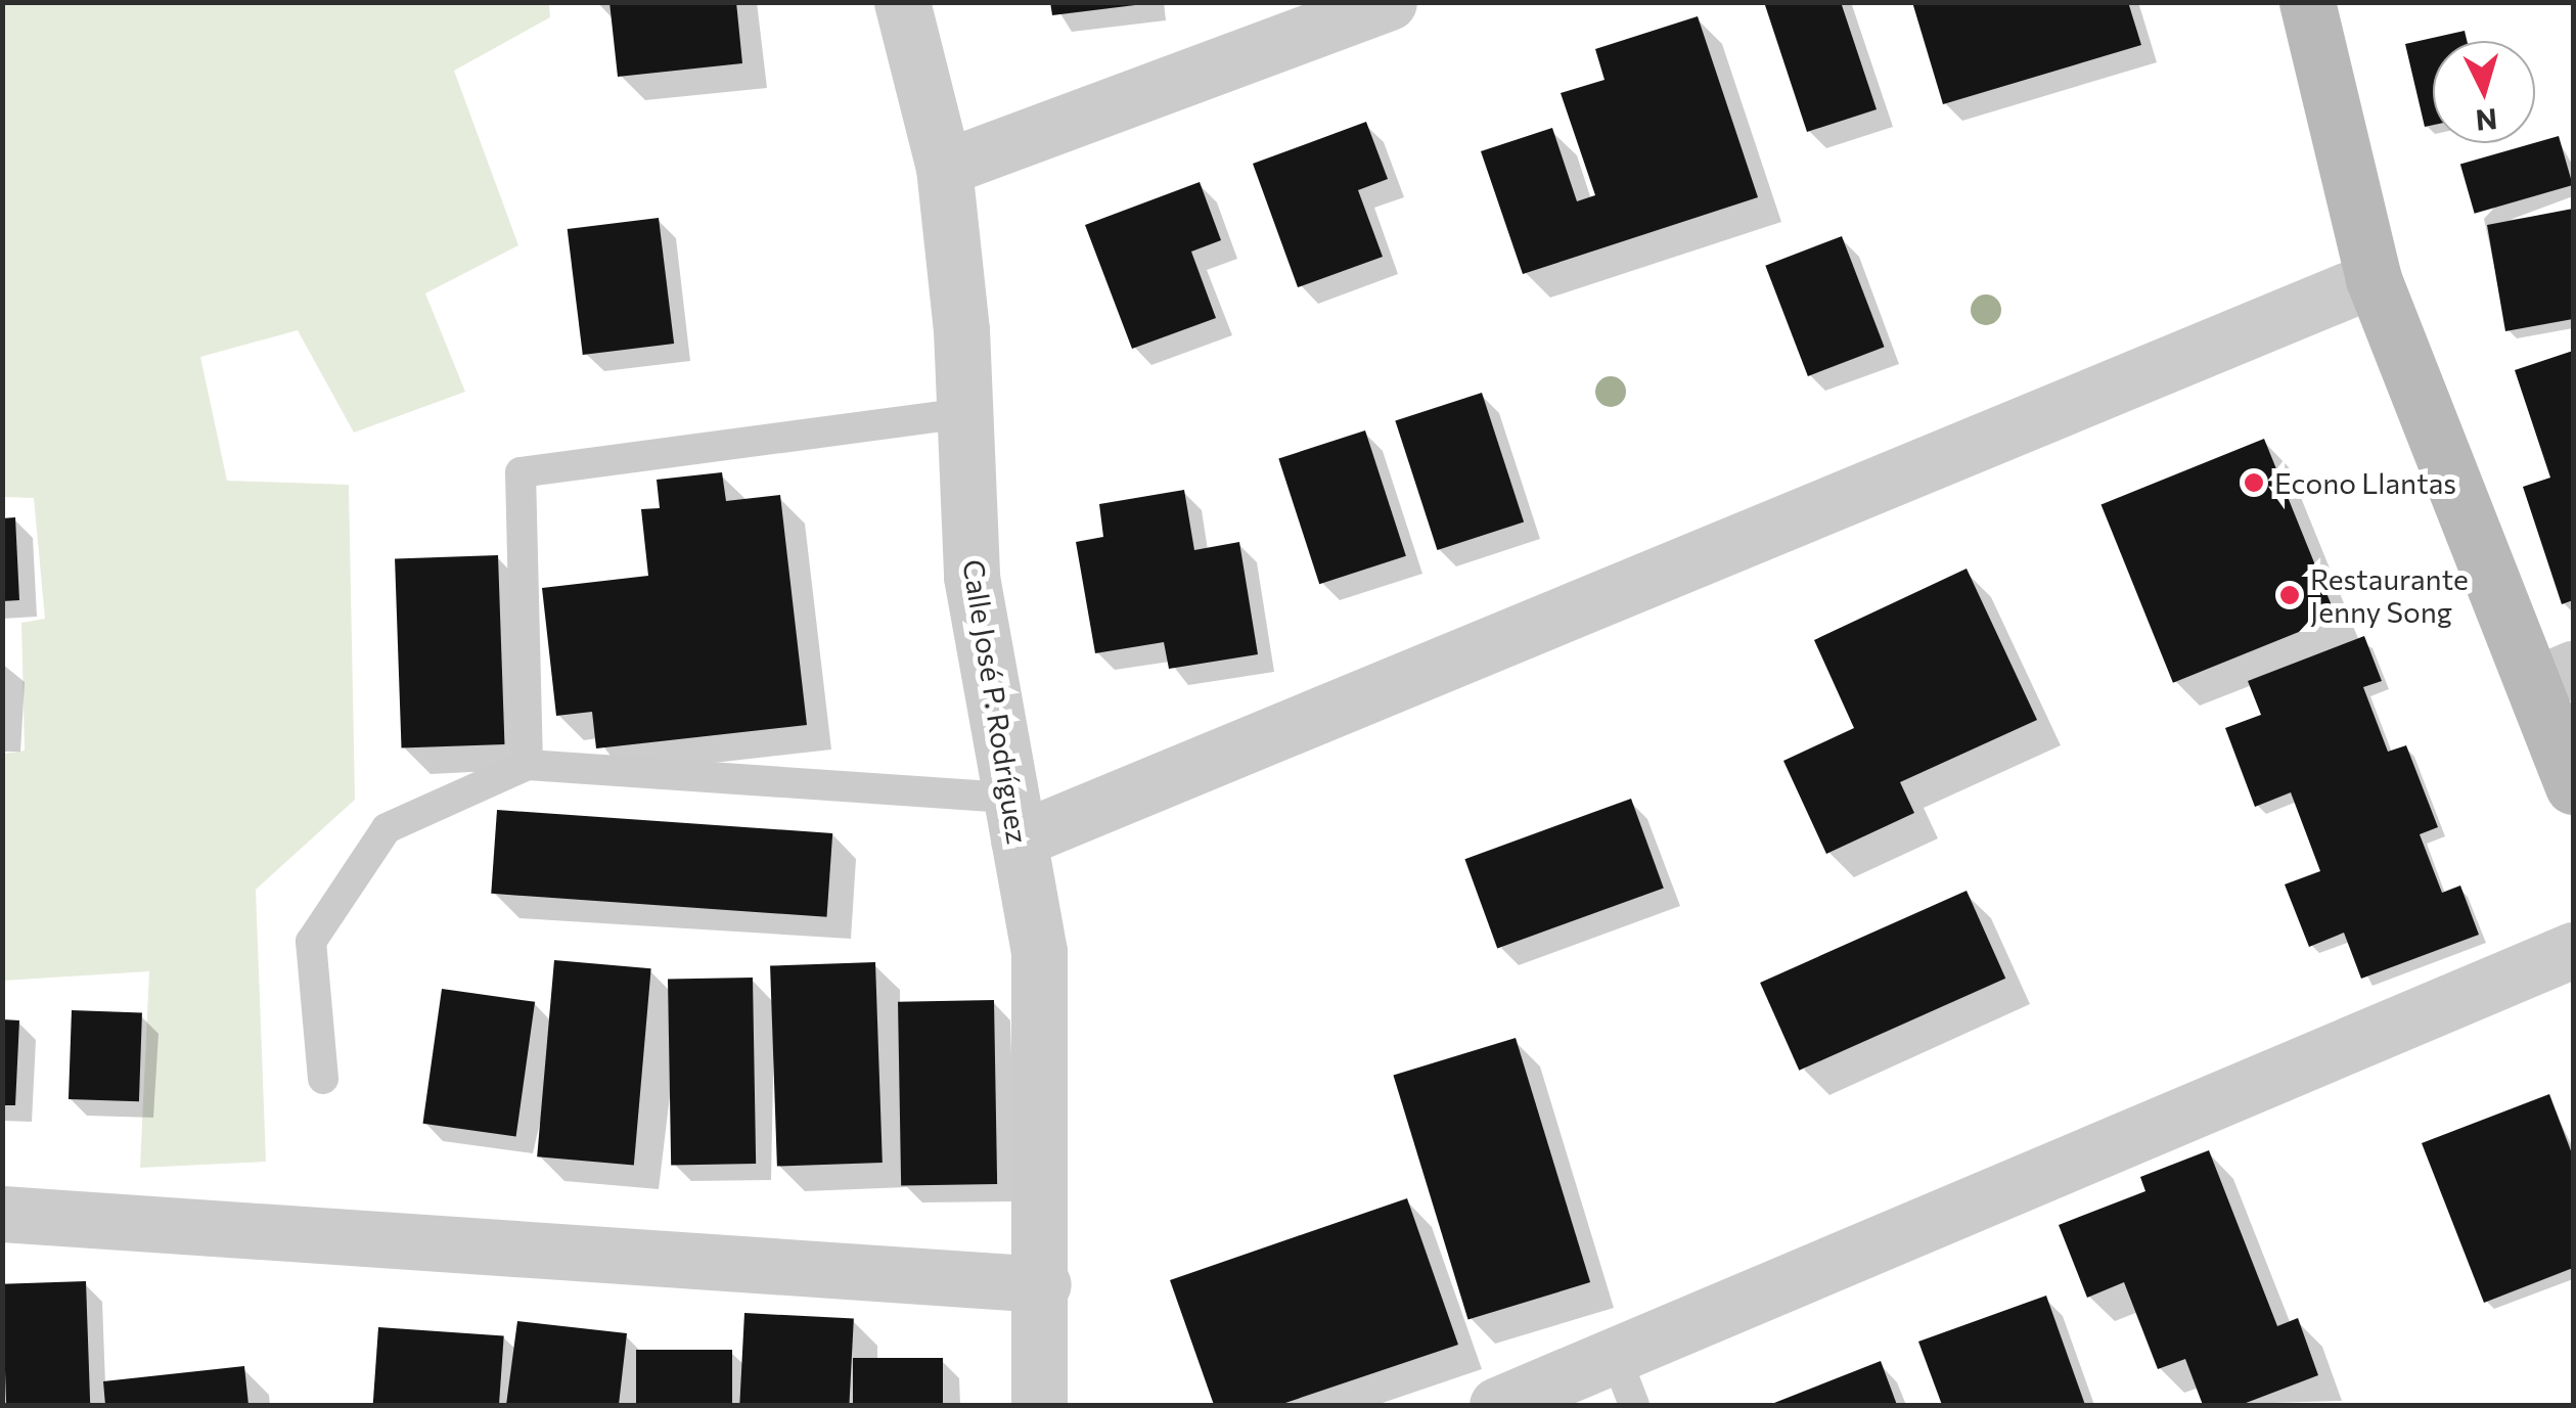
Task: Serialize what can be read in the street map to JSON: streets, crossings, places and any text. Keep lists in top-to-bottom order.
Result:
{
  "streets": {
    "street": ["Calle José P. Rodríguez"]
  },
  "places": ["Econo Llantas", "Restaurante Jenny Song"],
  "north": "bottom"
}
